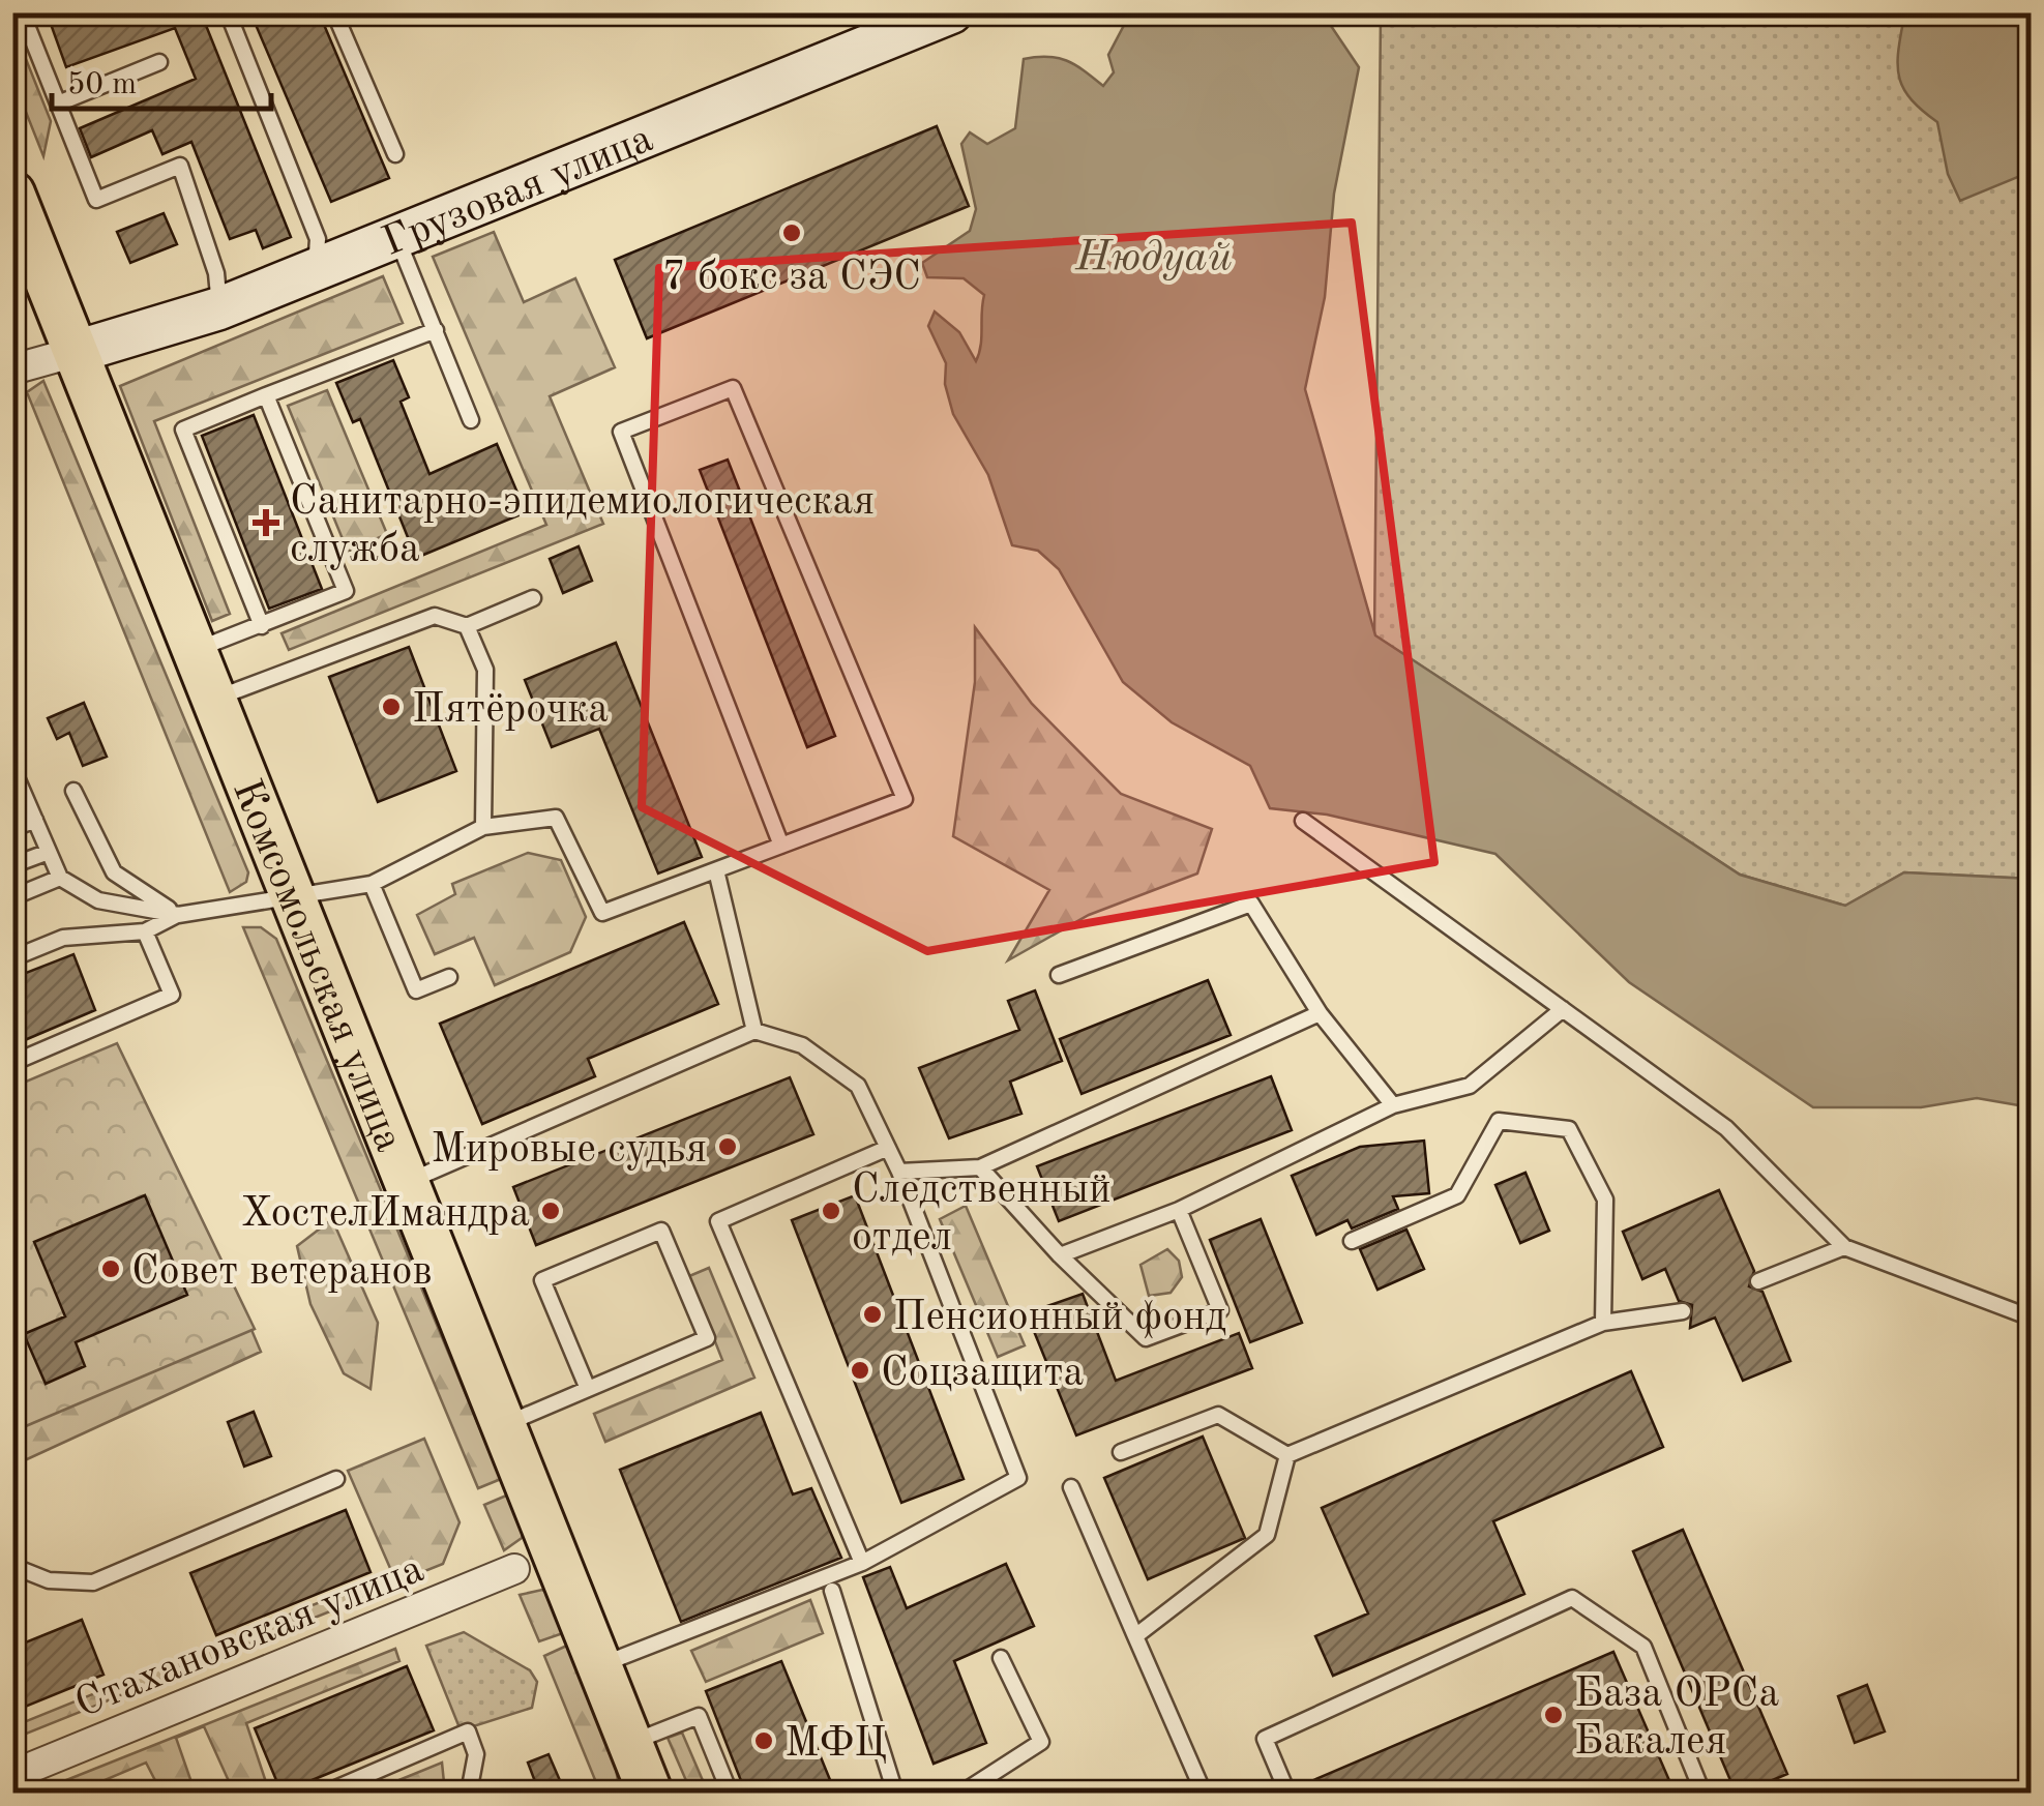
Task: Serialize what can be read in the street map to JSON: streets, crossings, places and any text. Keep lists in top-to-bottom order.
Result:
{
  "streets": {
    "main road": ["Грузовая улица", "Комсомольская улица"],
    "street": ["Стахановская улица"]
  },
  "crossings": [
    ["Грузовая улица", "Комсомольская улица"],
    ["Комсомольская улица", "Стахановская улица"]
  ],
  "water": ["Нюдуай"],
  "places": {
    "other": [
      "7 бокс за СЭС",
      "Пятёрочка",
      "Мировые судья",
      "ХостелИмандра",
      "Следственный отдел",
      "Совет ветеранов",
      "Пенсионный фонд",
      "Соцзащита",
      "База ОРСа Бакалея",
      "МФЦ"
    ],
    "health": ["Санитарно-эпидемиологическая служба"]
  },
  "scale_bar": "50 m"
}
